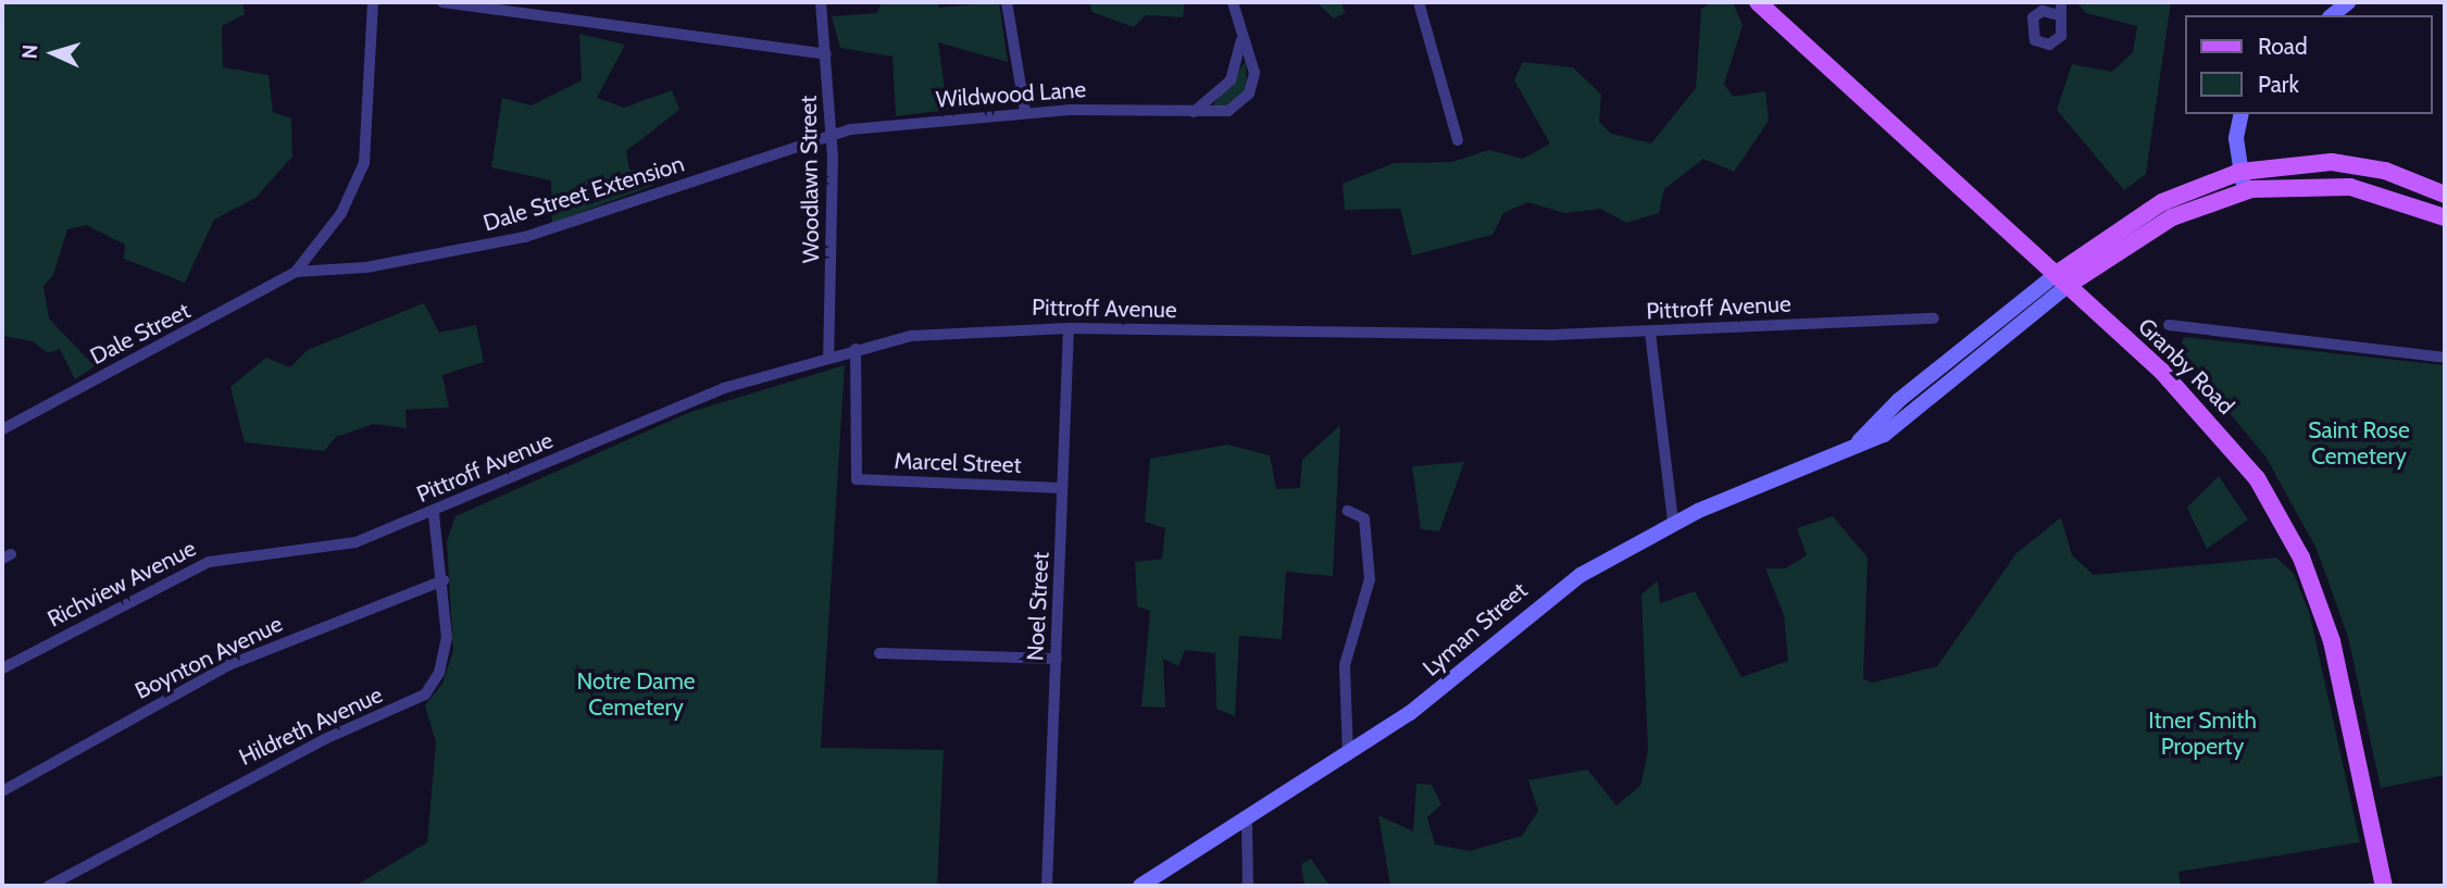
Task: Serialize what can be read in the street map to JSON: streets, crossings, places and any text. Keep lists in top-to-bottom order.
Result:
{
  "streets": {
    "main road": ["Granby Road", "Lyman Street"],
    "street": [
      "Wildwood Lane",
      "Woodlawn Street",
      "Dale Street Extension",
      "Pittroff Avenue",
      "Dale Street",
      "Marcel Street",
      "Richview Avenue",
      "Noel Street",
      "Boynton Avenue",
      "Hildreth Avenue"
    ]
  },
  "crossings": [
    ["Wildwood Lane", "Woodlawn Street"],
    ["Wildwood Lane", "Dale Street Extension"],
    ["Woodlawn Street", "Dale Street Extension"],
    ["Woodlawn Street", "Pittroff Avenue"],
    ["Dale Street Extension", "Dale Street"],
    ["Pittroff Avenue", "Marcel Street"],
    ["Pittroff Avenue", "Richview Avenue"],
    ["Pittroff Avenue", "Noel Street"],
    ["Pittroff Avenue", "Hildreth Avenue"],
    ["Granby Road", "Lyman Street"],
    ["Marcel Street", "Noel Street"],
    ["Boynton Avenue", "Hildreth Avenue"]
  ],
  "parks": ["Saint Rose Cemetery", "Notre Dame Cemetery", "Itner Smith Property"],
  "legend": ["Road", "Park"],
  "north": "left"
}
